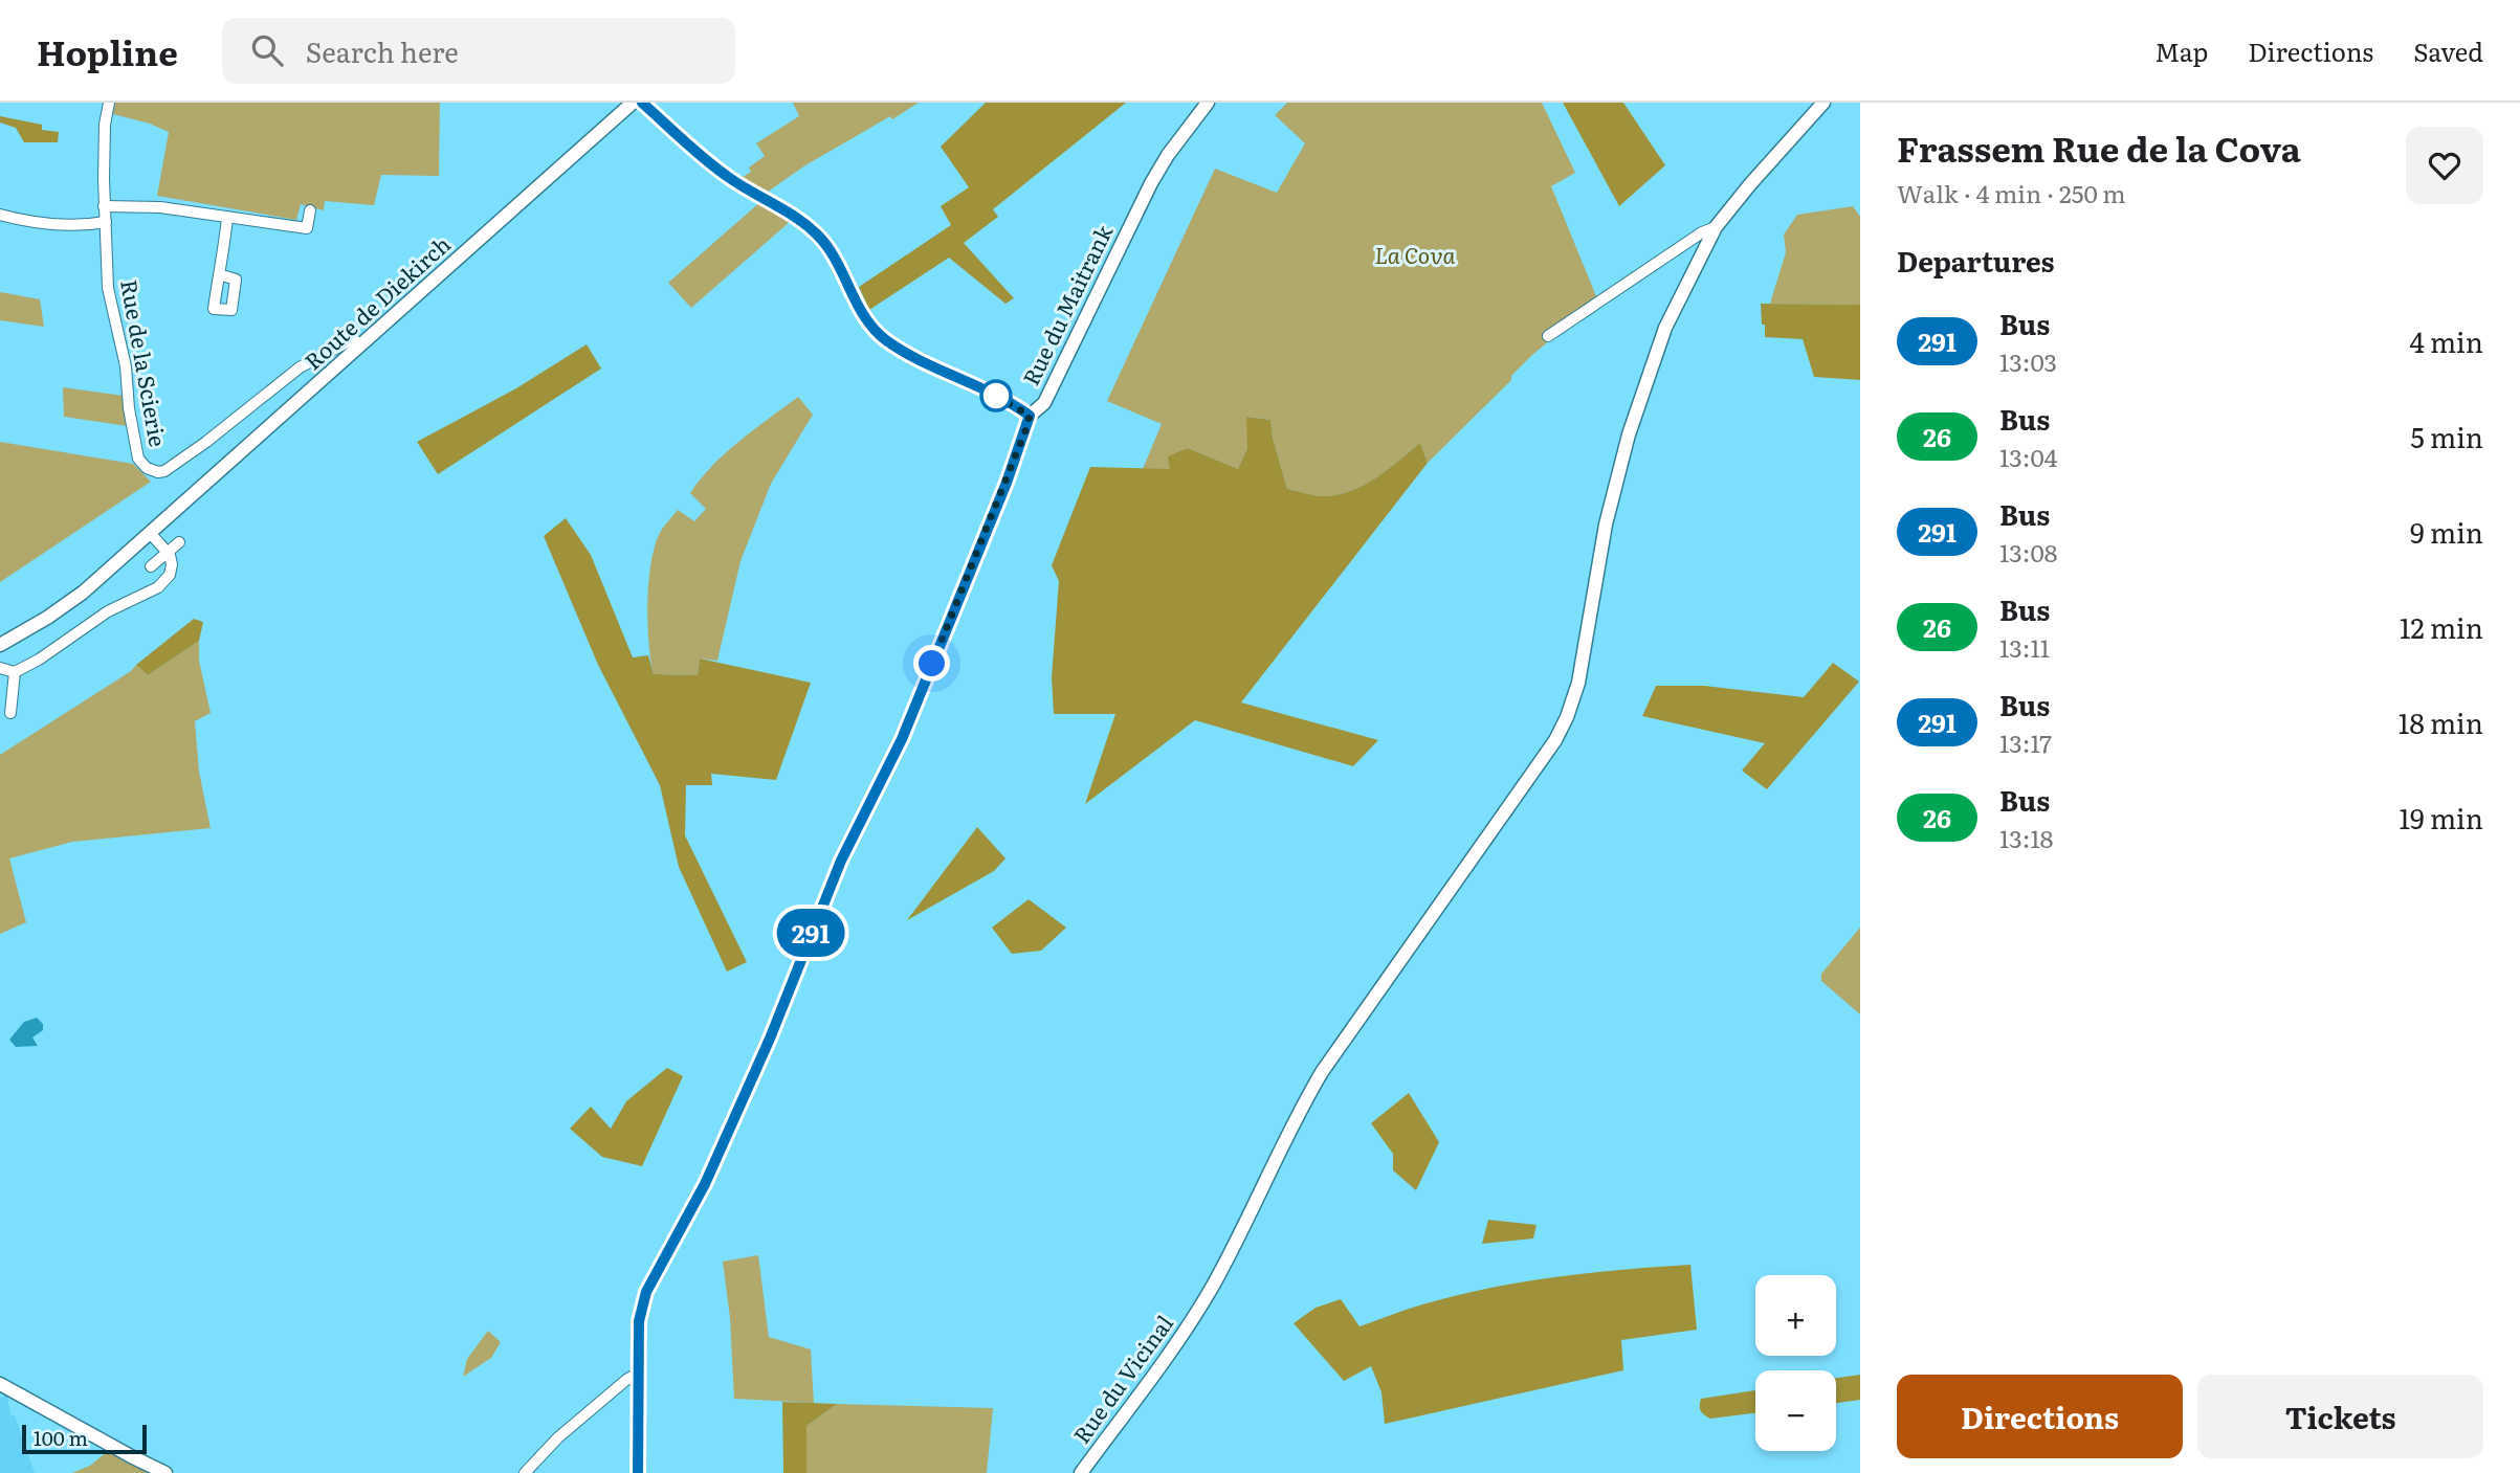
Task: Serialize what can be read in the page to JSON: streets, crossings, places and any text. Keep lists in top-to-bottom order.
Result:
{
  "streets": {
    "street": [
      "Route de Diekirch",
      "Rue du Maitrank",
      "Rue de la Scierie",
      "Rue du Vicinal"
    ]
  },
  "crossings": [
    ["Route de Diekirch", "Rue de la Scierie"]
  ],
  "parks": ["La Cova"],
  "lines": ["bus line 291"],
  "scale_bar": "100 m",
  "page": {
    "header": "Hopline",
    "search": "Search here",
    "nav": ["Map", "Directions", "Saved"],
    "on_map": "291",
    "heading": [
      ["Frassem Rue de la Cova", "Walk · 4 min · 250 m"],
      "Departures"
    ],
    "list": [
      {
        "mark": "291",
        "name": "Bus",
        "note": "13:03",
        "value": "4 min"
      },
      {
        "mark": "26",
        "name": "Bus",
        "note": "13:04",
        "value": "5 min"
      },
      {
        "mark": "291",
        "name": "Bus",
        "note": "13:08",
        "value": "9 min"
      },
      {
        "mark": "26",
        "name": "Bus",
        "note": "13:11",
        "value": "12 min"
      },
      {
        "mark": "291",
        "name": "Bus",
        "note": "13:17",
        "value": "18 min"
      },
      {
        "mark": "26",
        "name": "Bus",
        "note": "13:18",
        "value": "19 min"
      }
    ],
    "map_buttons": ["+", "−"],
    "buttons": ["Directions", "Tickets"],
    "scale": "100 m"
  }
}
